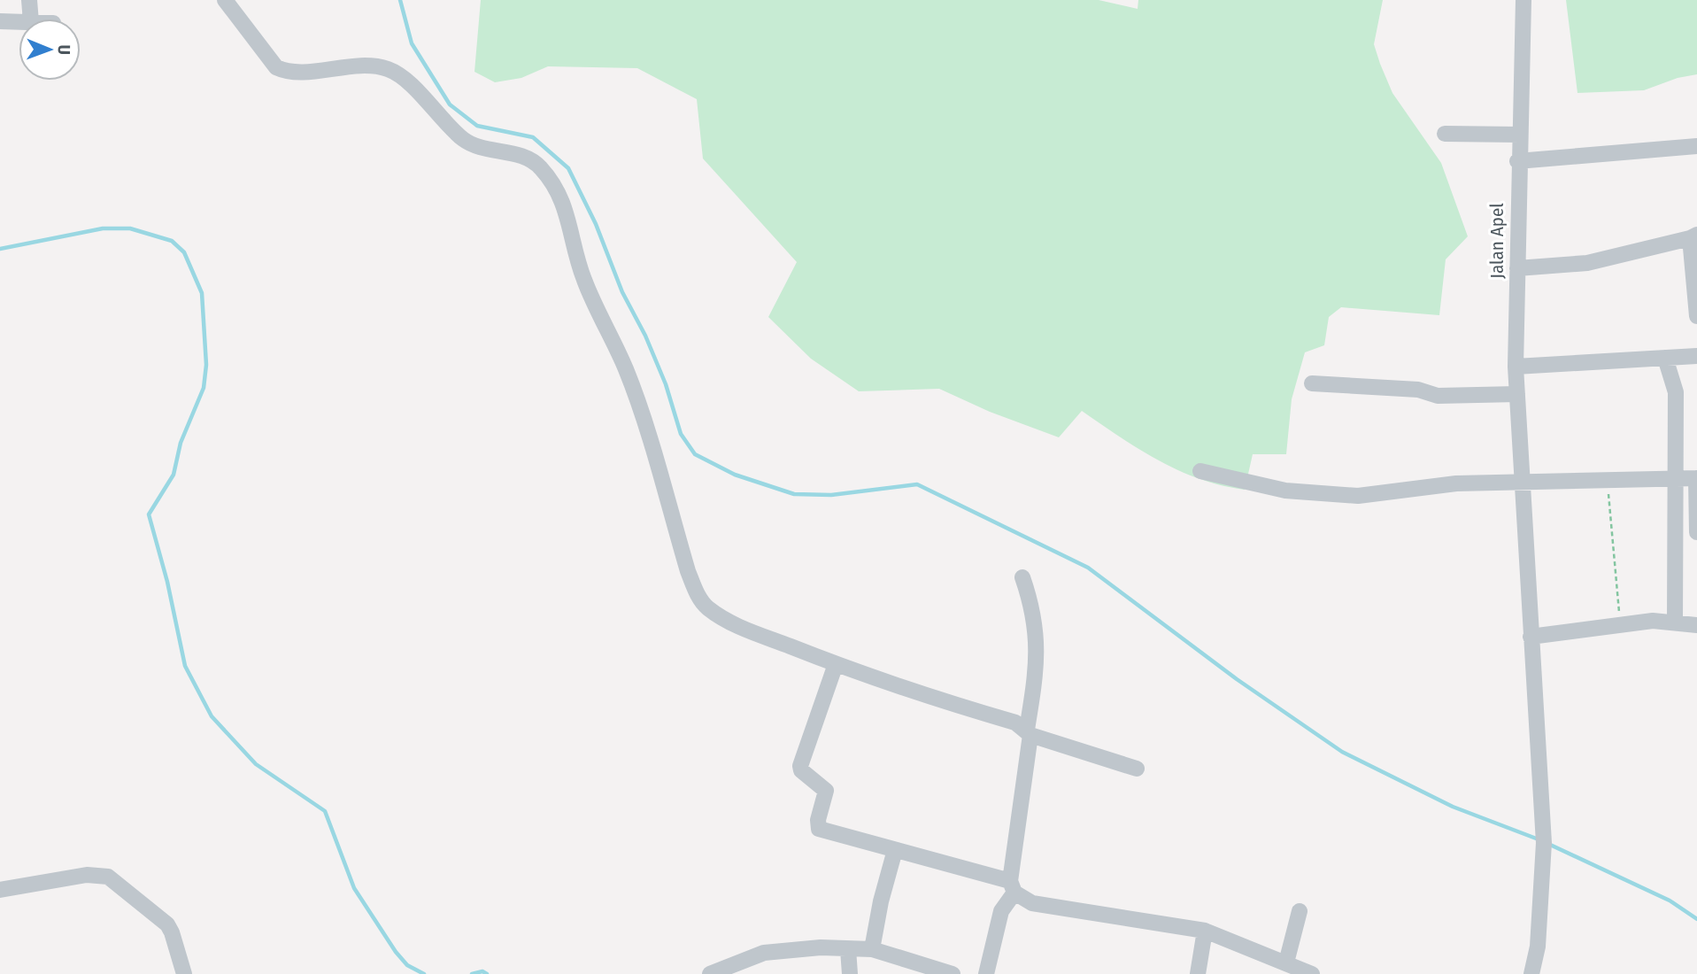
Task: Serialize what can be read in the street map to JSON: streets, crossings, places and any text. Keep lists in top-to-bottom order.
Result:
{
  "streets": {
    "street": ["Jalan Apel"]
  },
  "north": "right"
}
